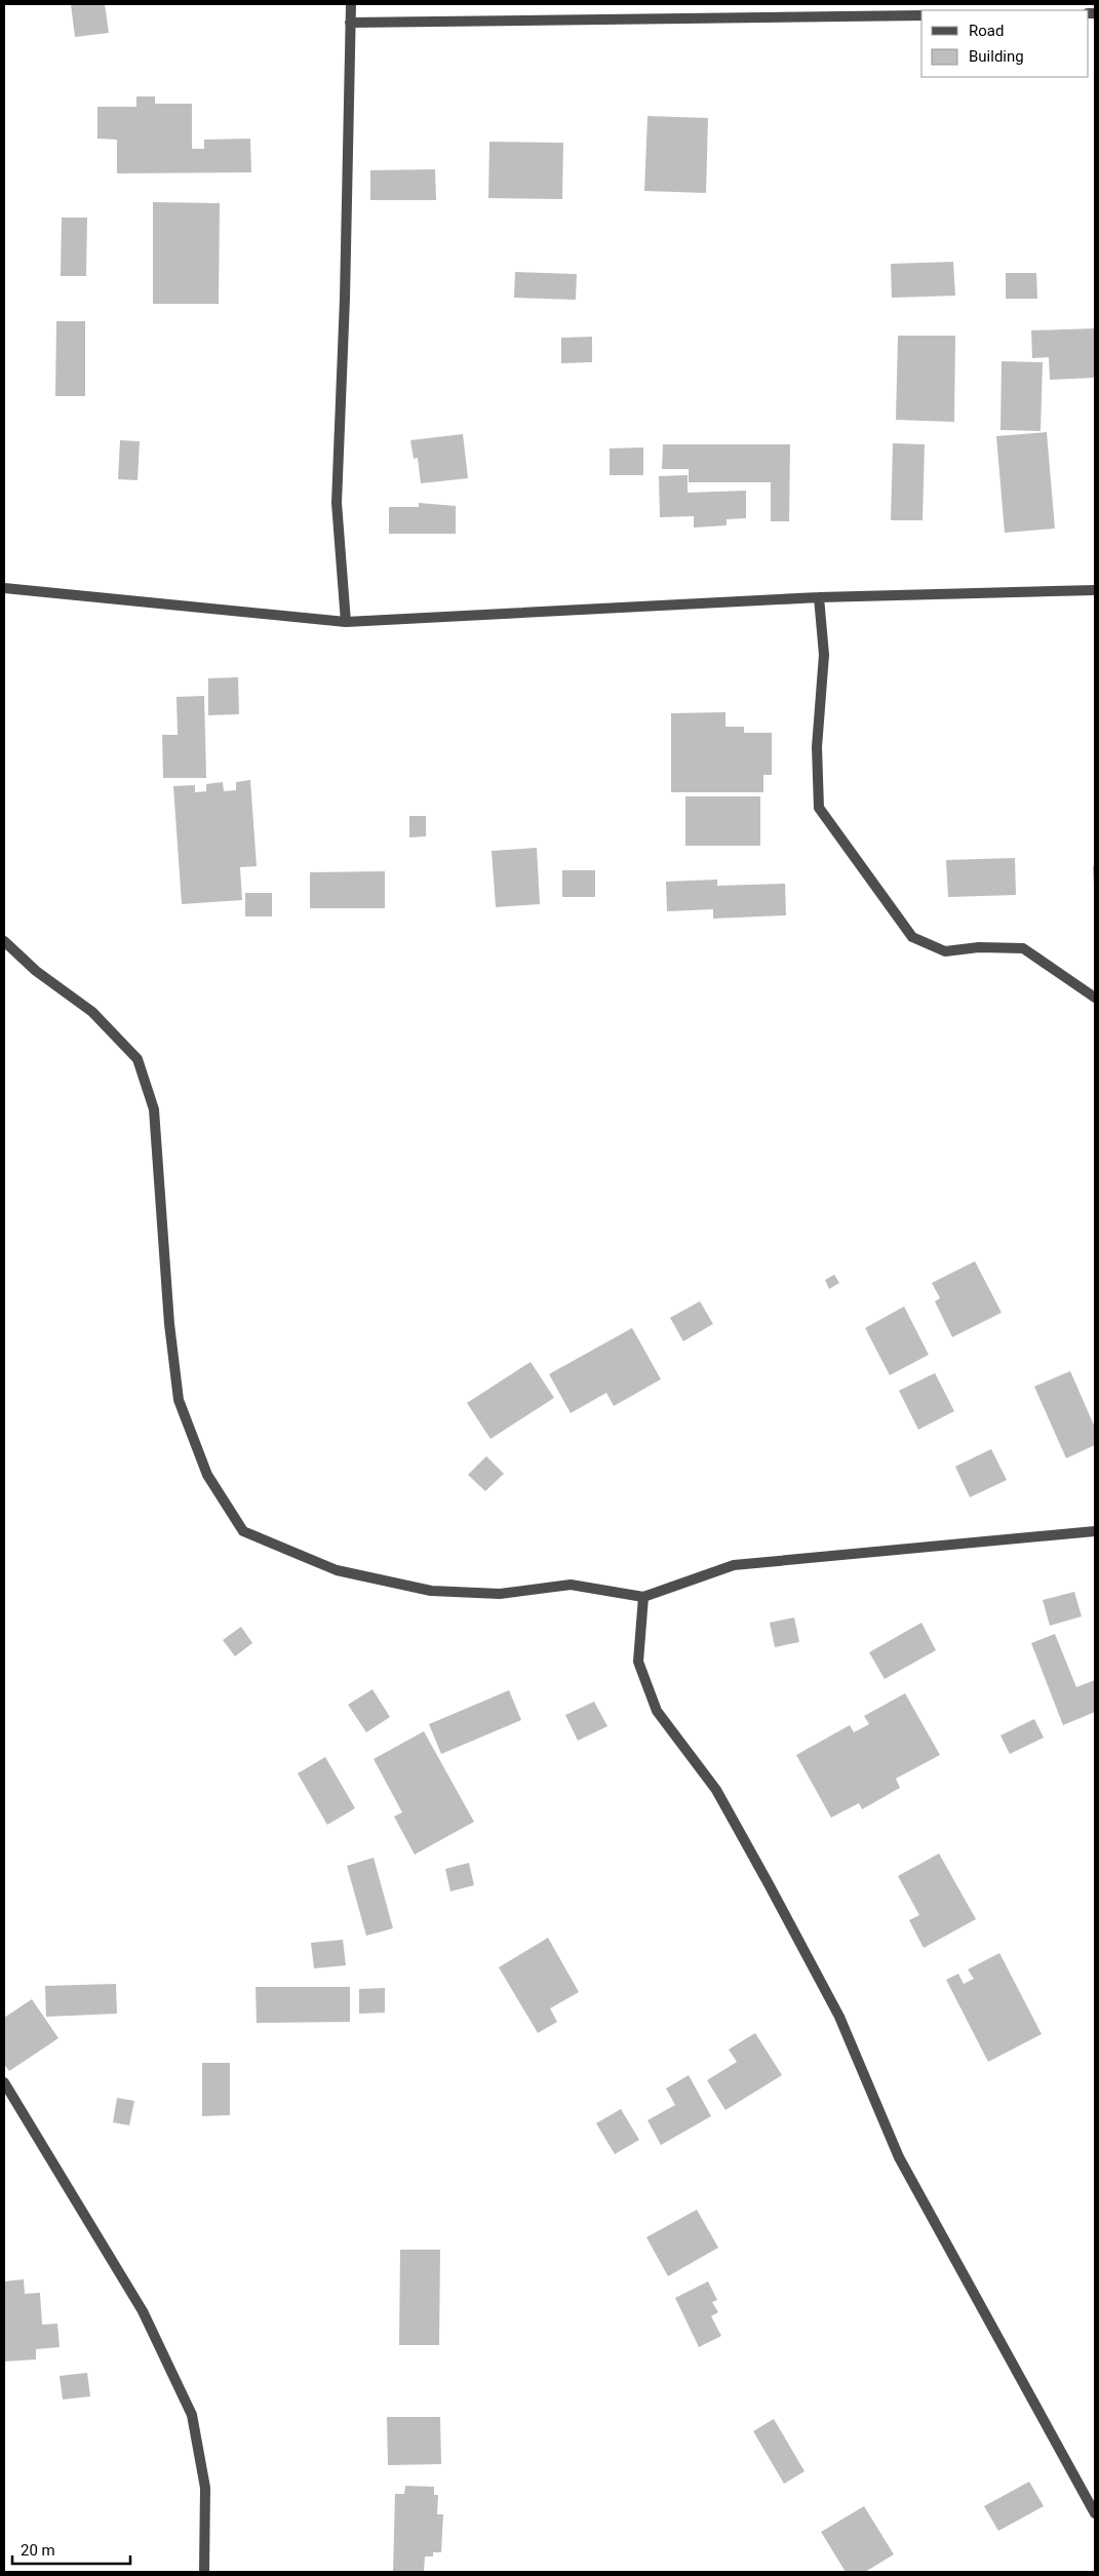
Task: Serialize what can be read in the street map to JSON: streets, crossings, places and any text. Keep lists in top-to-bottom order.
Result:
{
  "legend": ["Road", "Building"],
  "scale_bar": "20 m"
}
